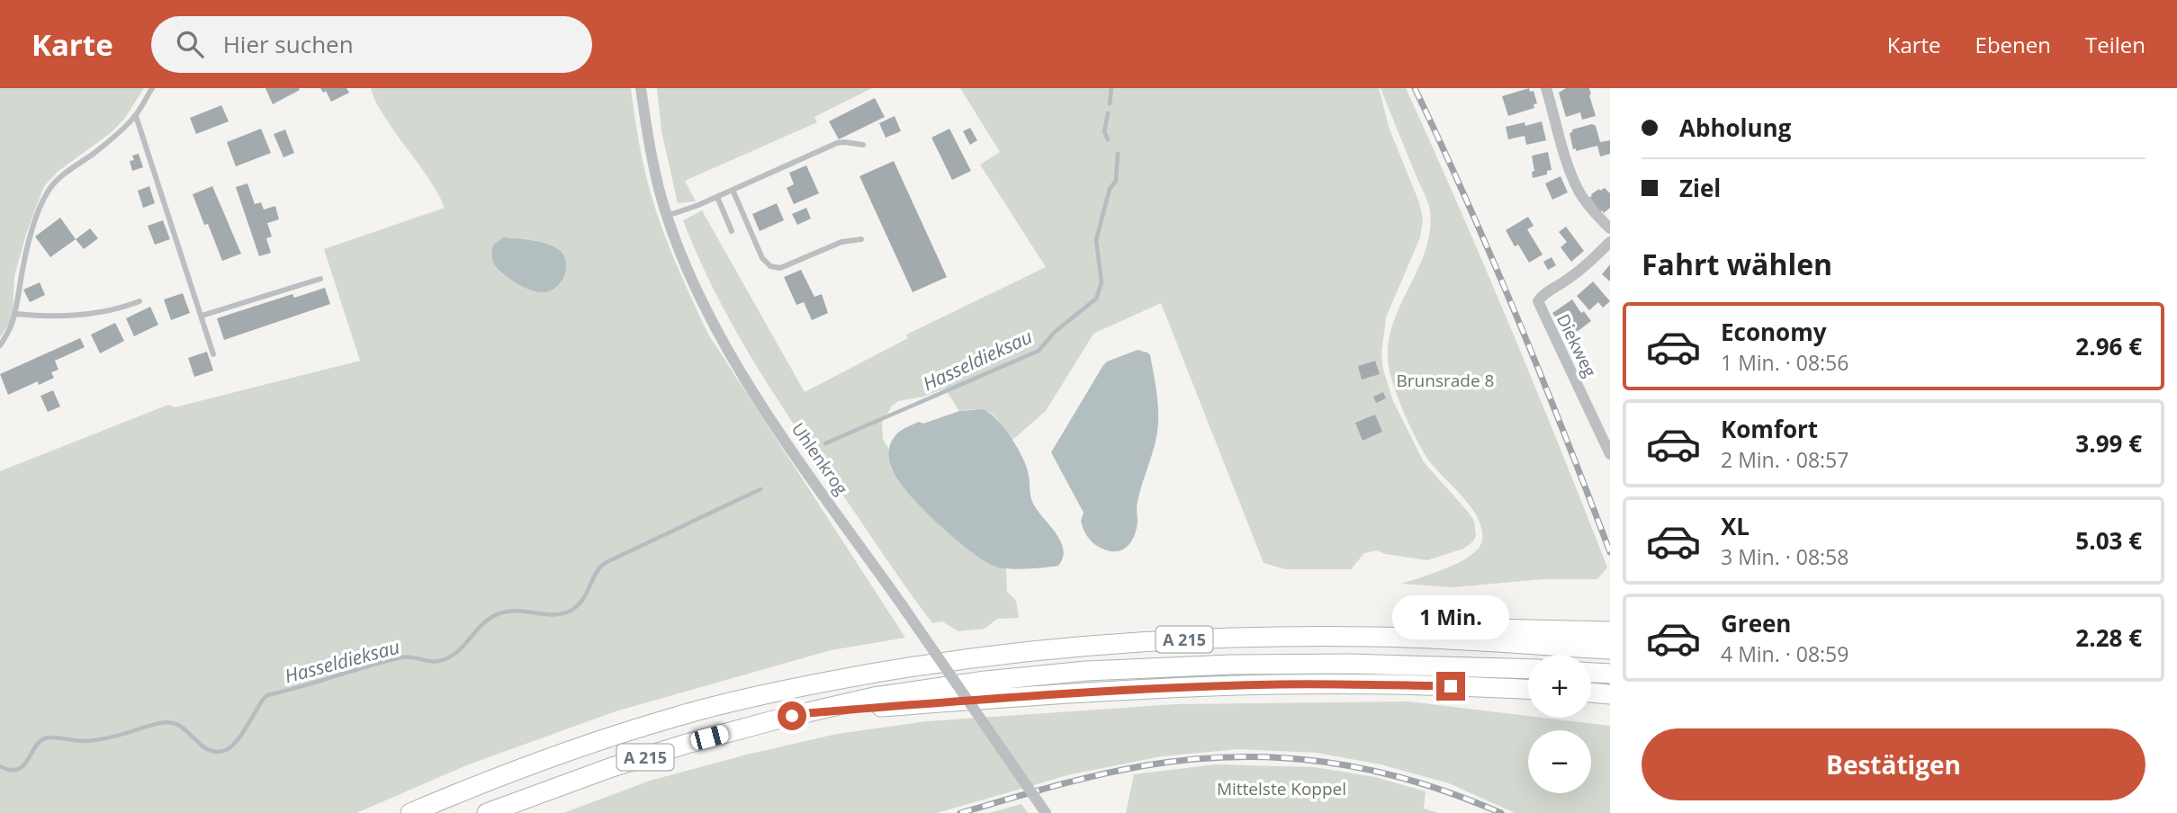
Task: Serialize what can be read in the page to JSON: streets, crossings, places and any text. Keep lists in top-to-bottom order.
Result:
{
  "streets": {
    "highway": ["A 215"],
    "street": ["Diekweg", "Uhlenkrog"]
  },
  "water": ["Hasseldieksau"],
  "parks": ["Brunsrade 8", "Mittelste Koppel"],
  "page": {
    "header": "Karte",
    "search": "Hier suchen",
    "nav": ["Karte", "Ebenen", "Teilen"],
    "banner": ["Abholung", "Ziel"],
    "heading": "Fahrt wählen",
    "list": [
      {
        "name": "Economy",
        "note": "1 Min. · 08:56",
        "value": "2.96 €"
      },
      {
        "name": "Komfort",
        "note": "2 Min. · 08:57",
        "value": "3.99 €"
      },
      {
        "name": "XL",
        "note": "3 Min. · 08:58",
        "value": "5.03 €"
      },
      {
        "name": "Green",
        "note": "4 Min. · 08:59",
        "value": "2.28 €"
      }
    ],
    "bubble": "1 Min.",
    "map_buttons": ["+", "−"],
    "buttons": "Bestätigen"
  }
}
